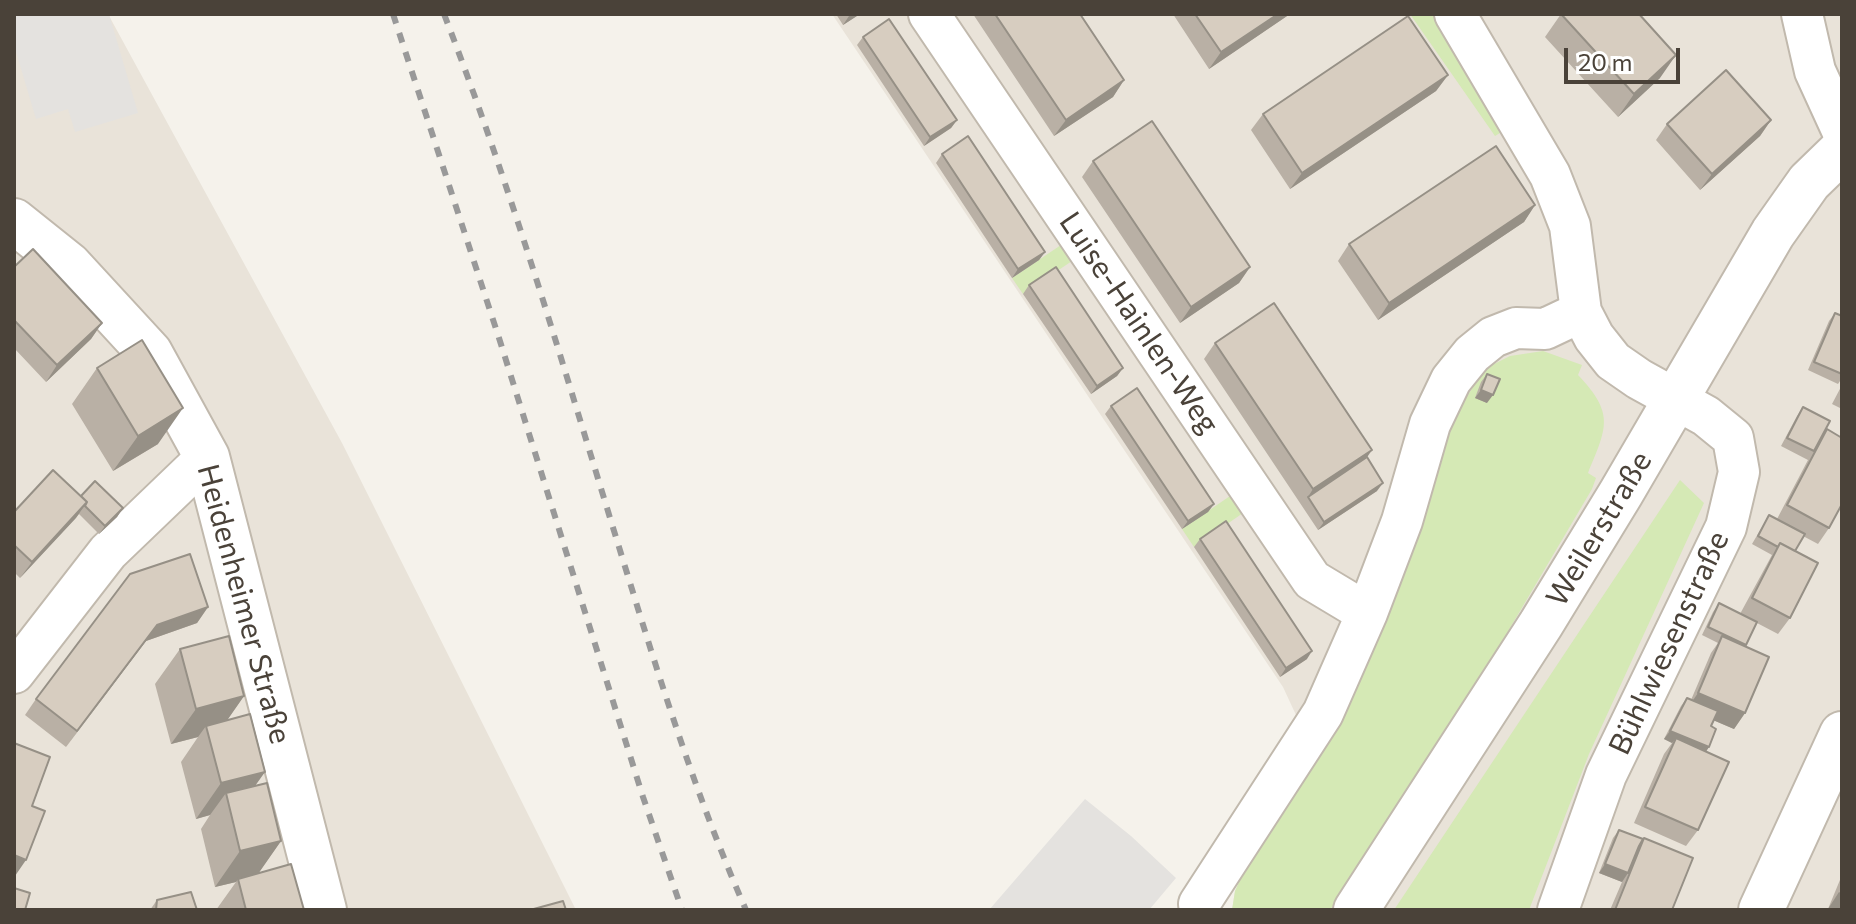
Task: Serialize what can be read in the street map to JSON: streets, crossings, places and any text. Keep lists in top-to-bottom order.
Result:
{
  "streets": {
    "street": [
      "Luise-Hainlen-Weg",
      "Weilerstraße",
      "Heidenheimer Straße",
      "Bühlwiesenstraße"
    ]
  },
  "crossings": [
    ["Weilerstraße", "Bühlwiesenstraße"]
  ],
  "scale_bar": "20 m"
}
